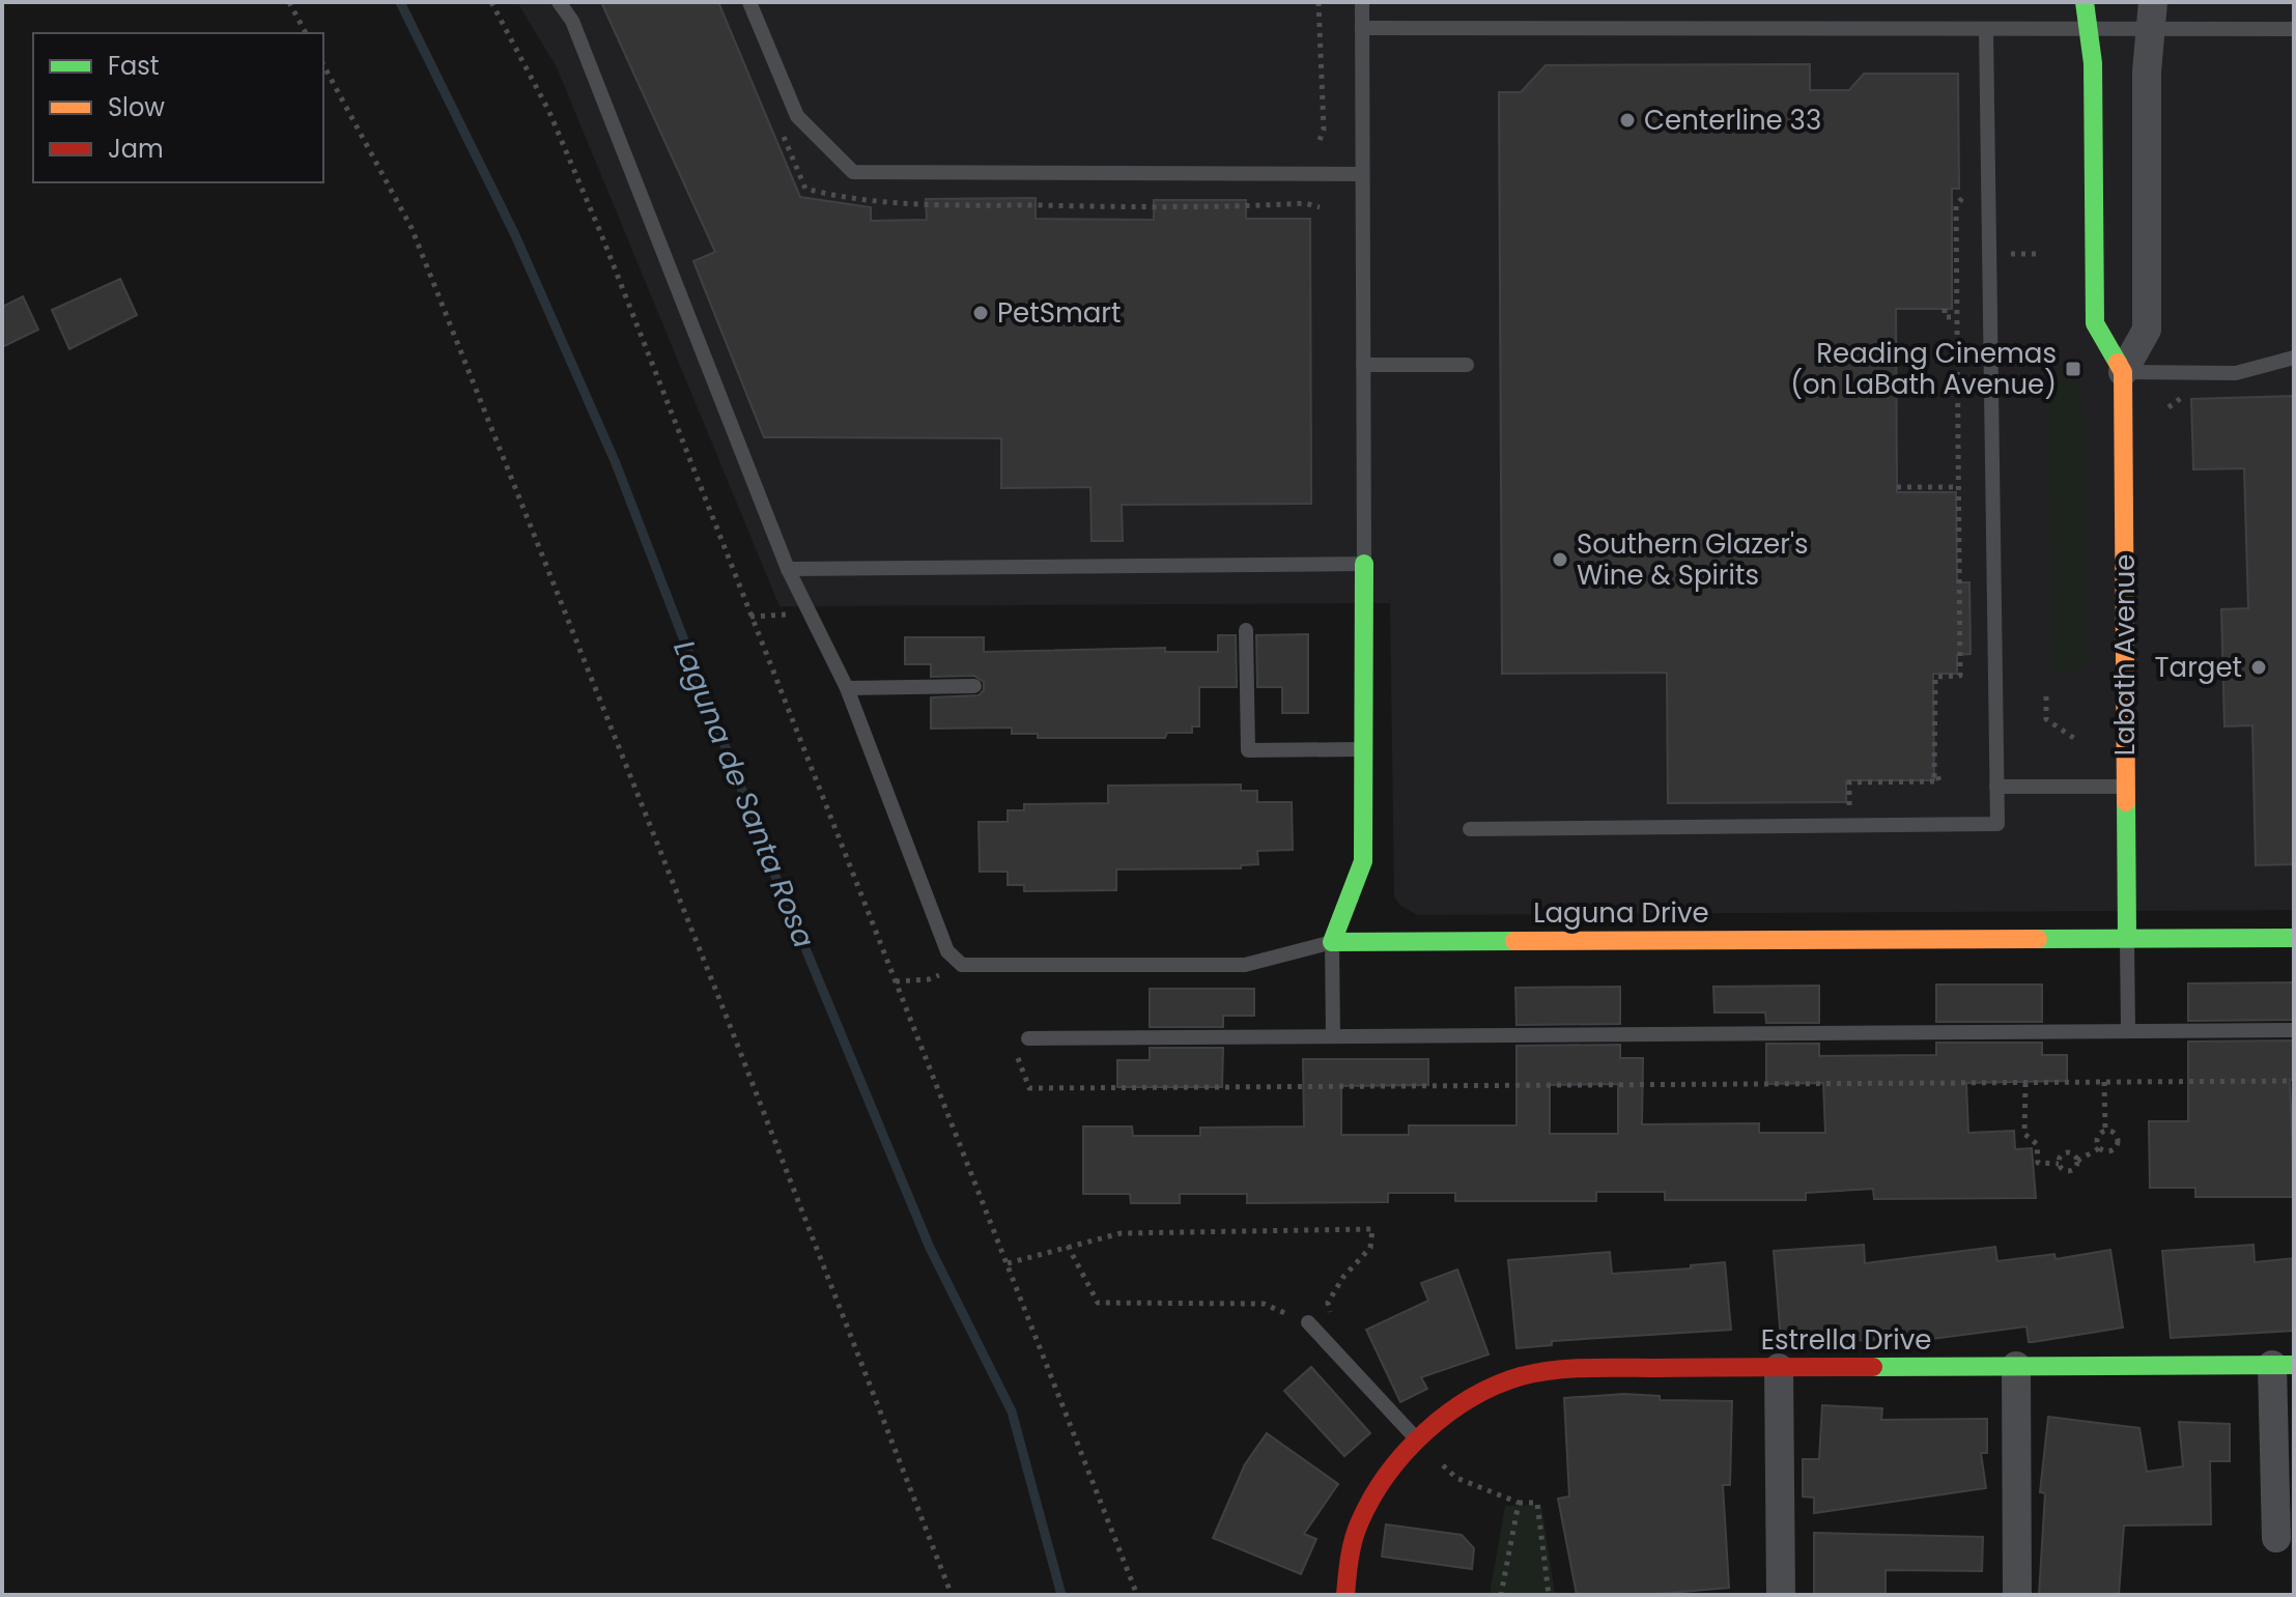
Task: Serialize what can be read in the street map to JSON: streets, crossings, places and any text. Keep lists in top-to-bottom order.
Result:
{
  "streets": {
    "street": ["Labath Avenue", "Laguna Drive", "Estrella Drive"]
  },
  "crossings": [
    ["Labath Avenue", "Laguna Drive"]
  ],
  "water": ["Laguna de Santa Rosa"],
  "places": {
    "other": [
      "Centerline 33",
      "PetSmart",
      "Southern Glazer's Wine & Spirits",
      "Target"
    ],
    "transit": ["Reading Cinemas (on LaBath Avenue)"]
  },
  "legend": ["Fast", "Slow", "Jam"]
}
